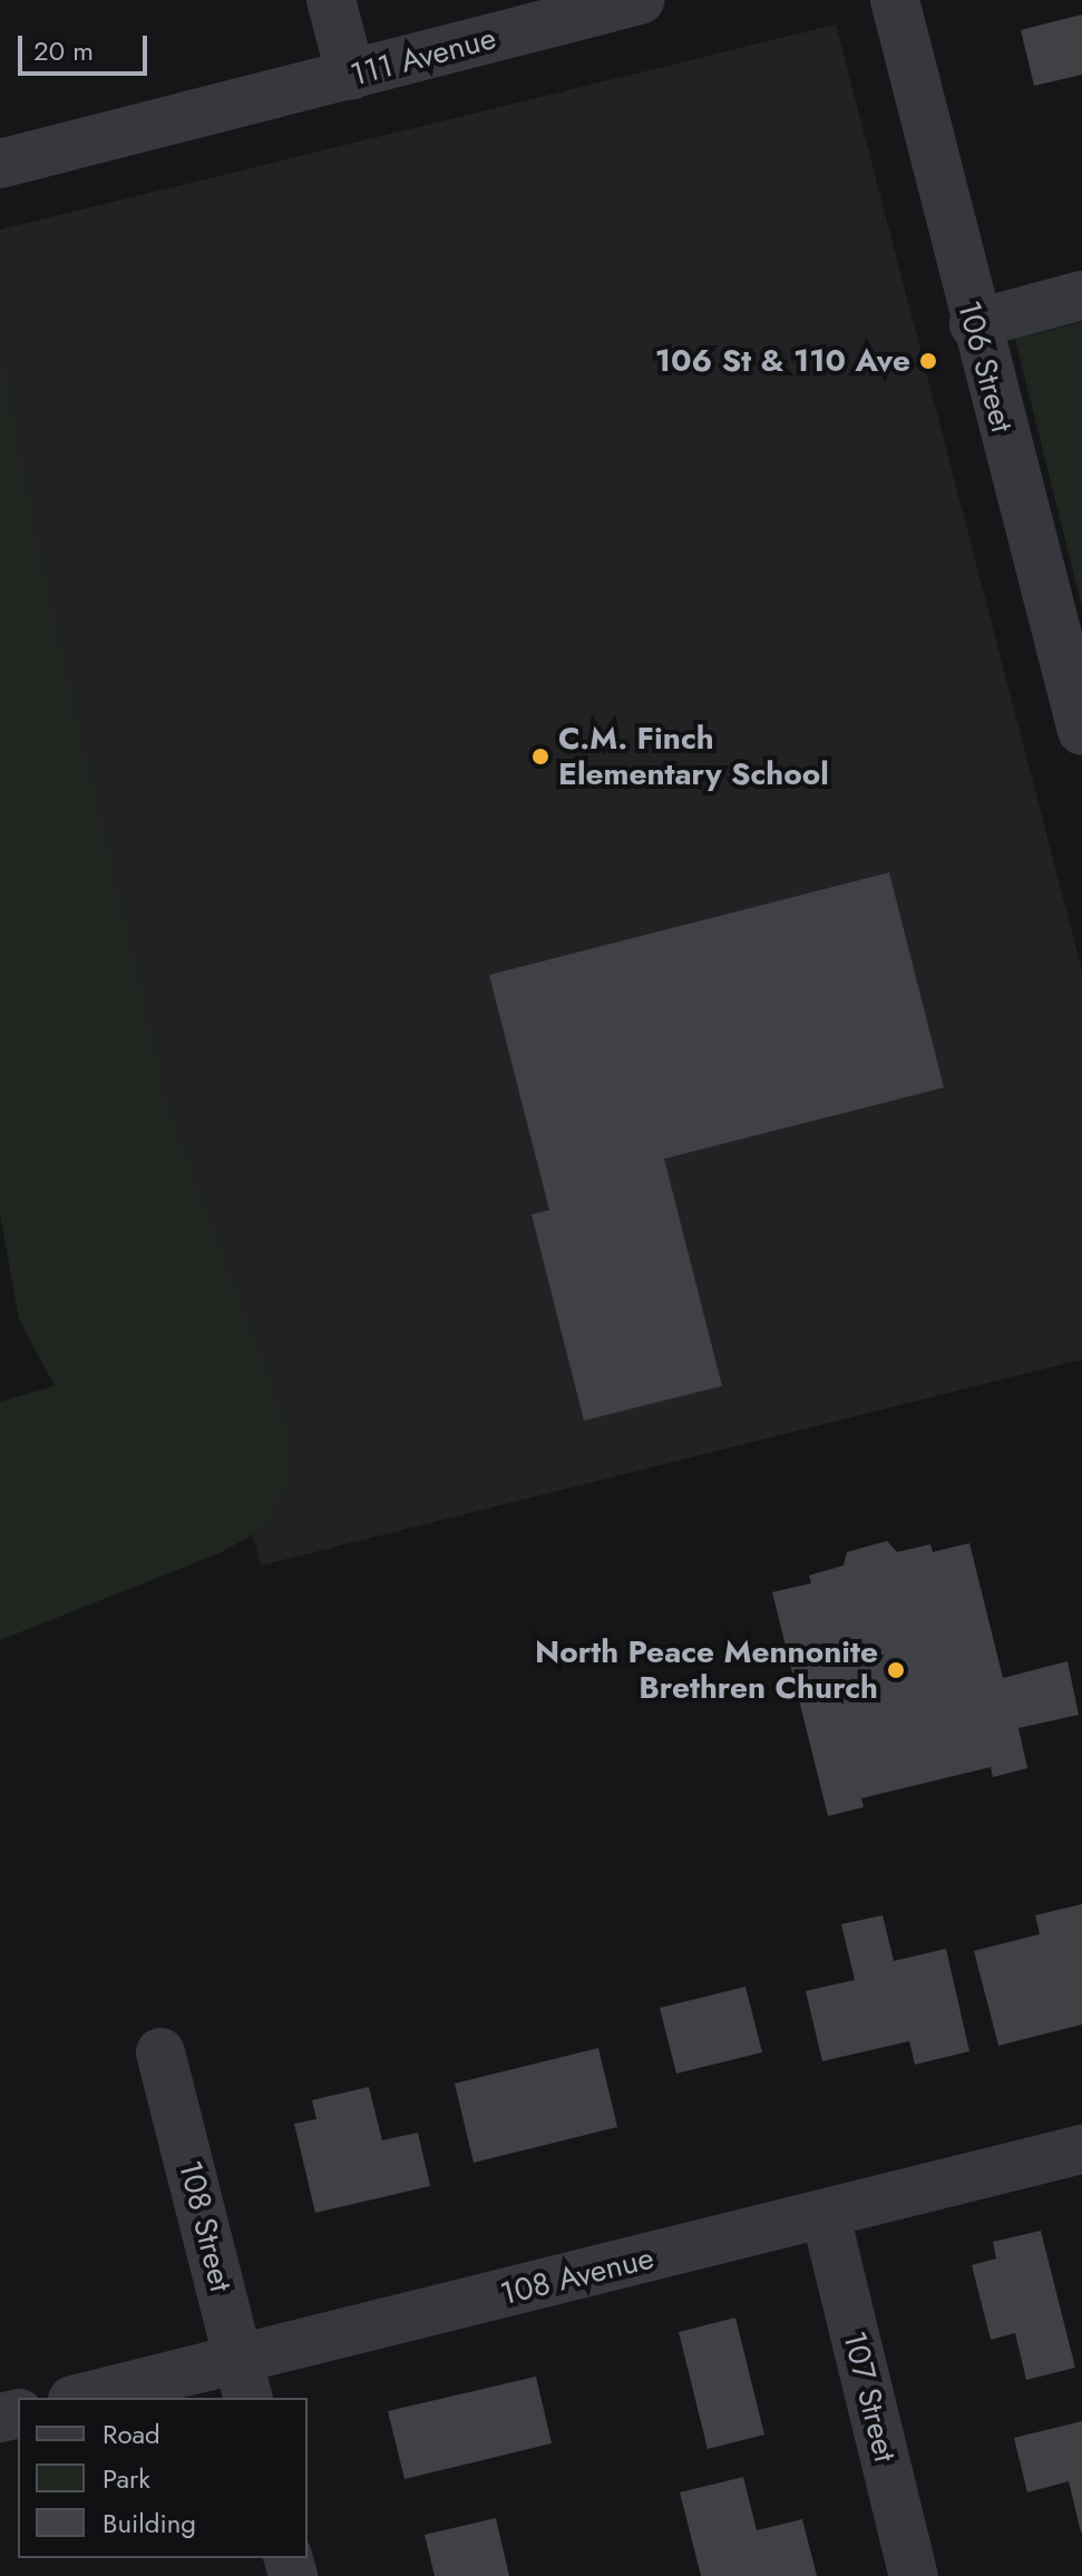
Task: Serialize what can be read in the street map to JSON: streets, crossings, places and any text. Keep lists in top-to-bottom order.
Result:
{
  "streets": {
    "street": [
      "111 Avenue",
      "106 Street",
      "108 Street",
      "108 Avenue",
      "107 Street"
    ]
  },
  "crossings": [
    ["108 Street", "108 Avenue"],
    ["108 Avenue", "107 Street"]
  ],
  "places": ["106 St & 110 Ave", "C.M. Finch Elementary School", "North Peace Mennonite Brethren Church"],
  "legend": ["Road", "Park", "Building"],
  "scale_bar": "20 m"
}
